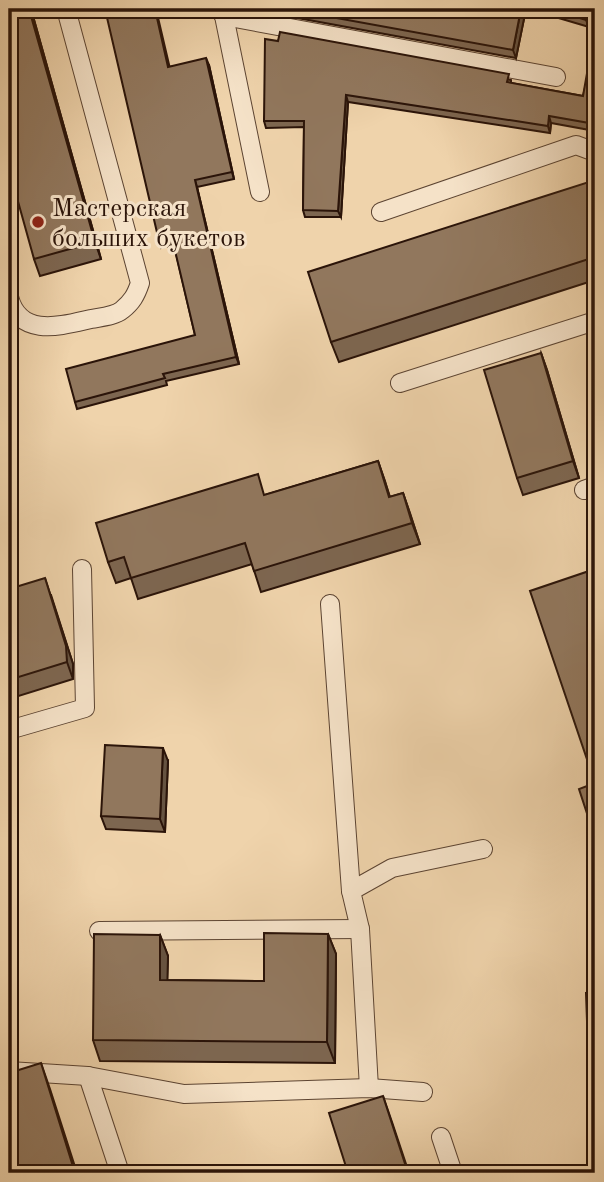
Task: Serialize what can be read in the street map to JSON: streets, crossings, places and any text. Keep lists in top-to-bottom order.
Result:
{
  "places": ["Мастерская больших букетов"]
}
